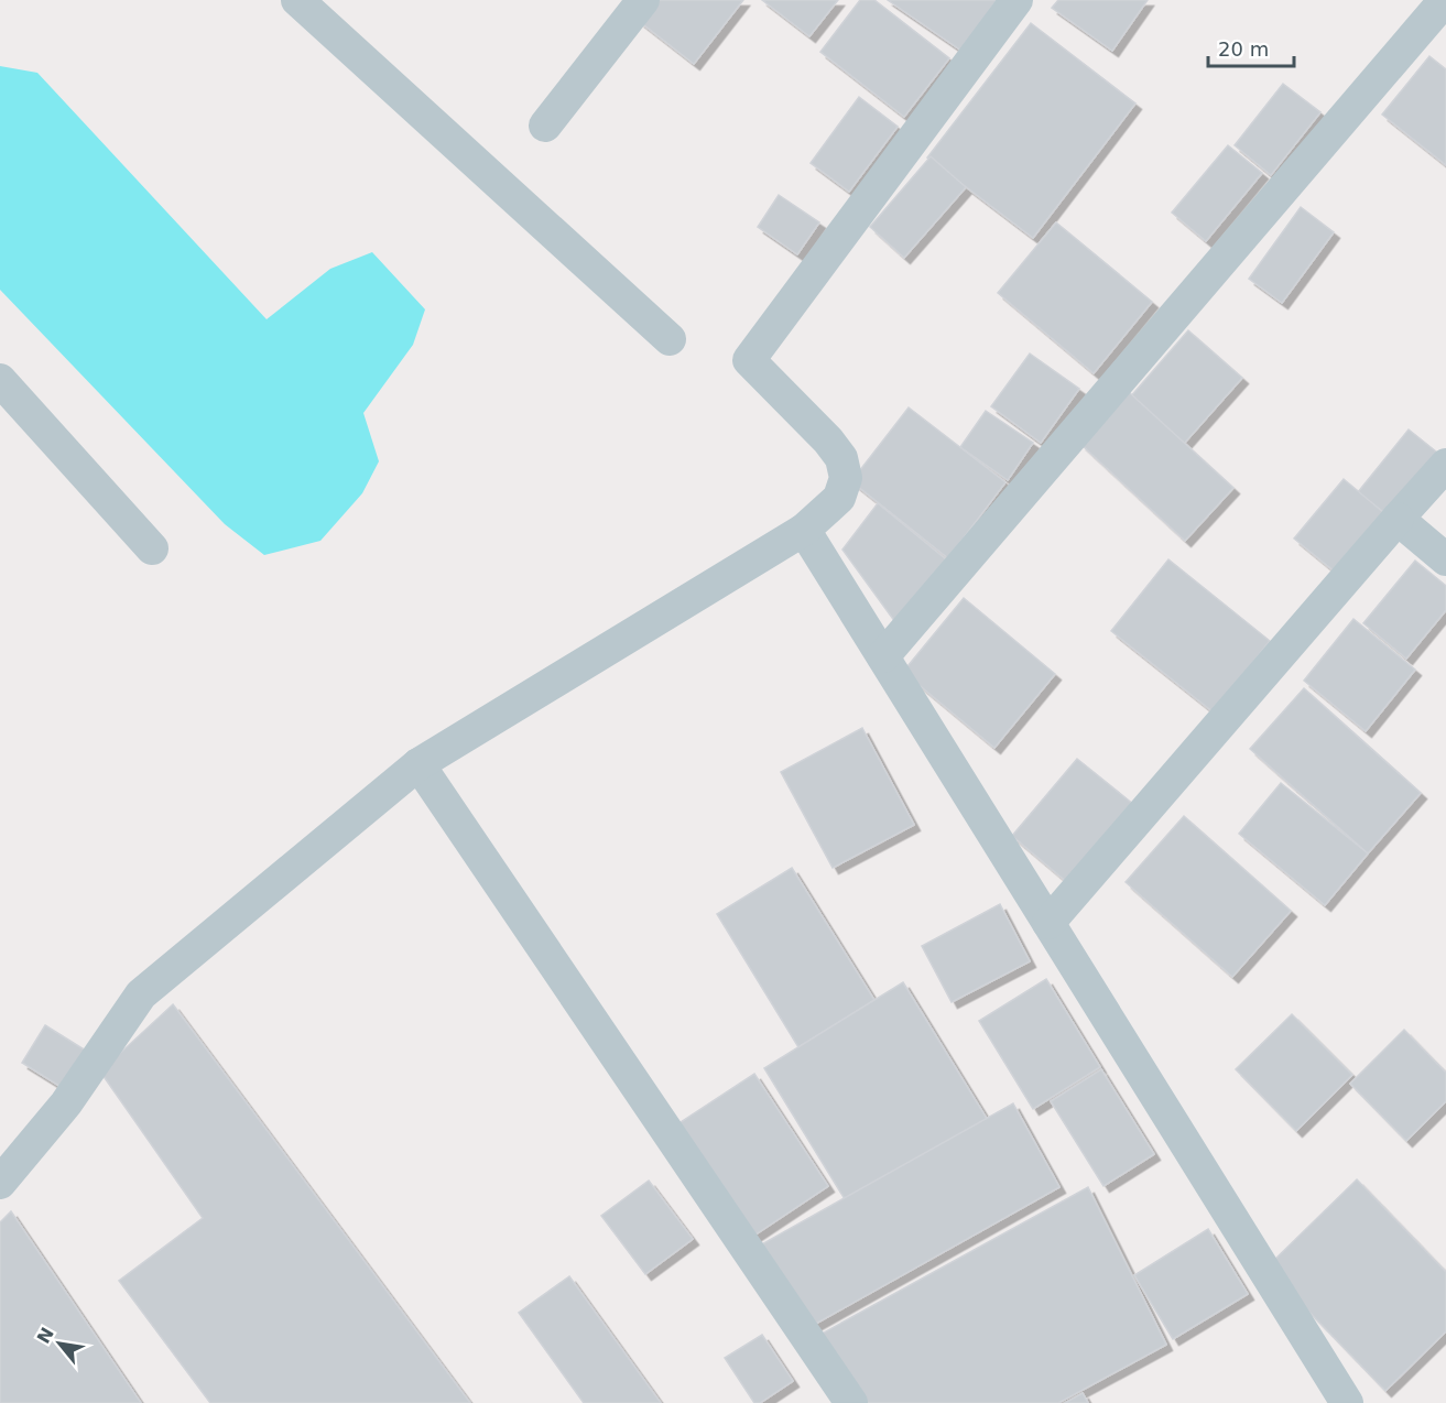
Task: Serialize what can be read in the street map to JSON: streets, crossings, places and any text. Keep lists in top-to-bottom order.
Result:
{
  "scale_bar": "20 m",
  "north": "top left"
}
